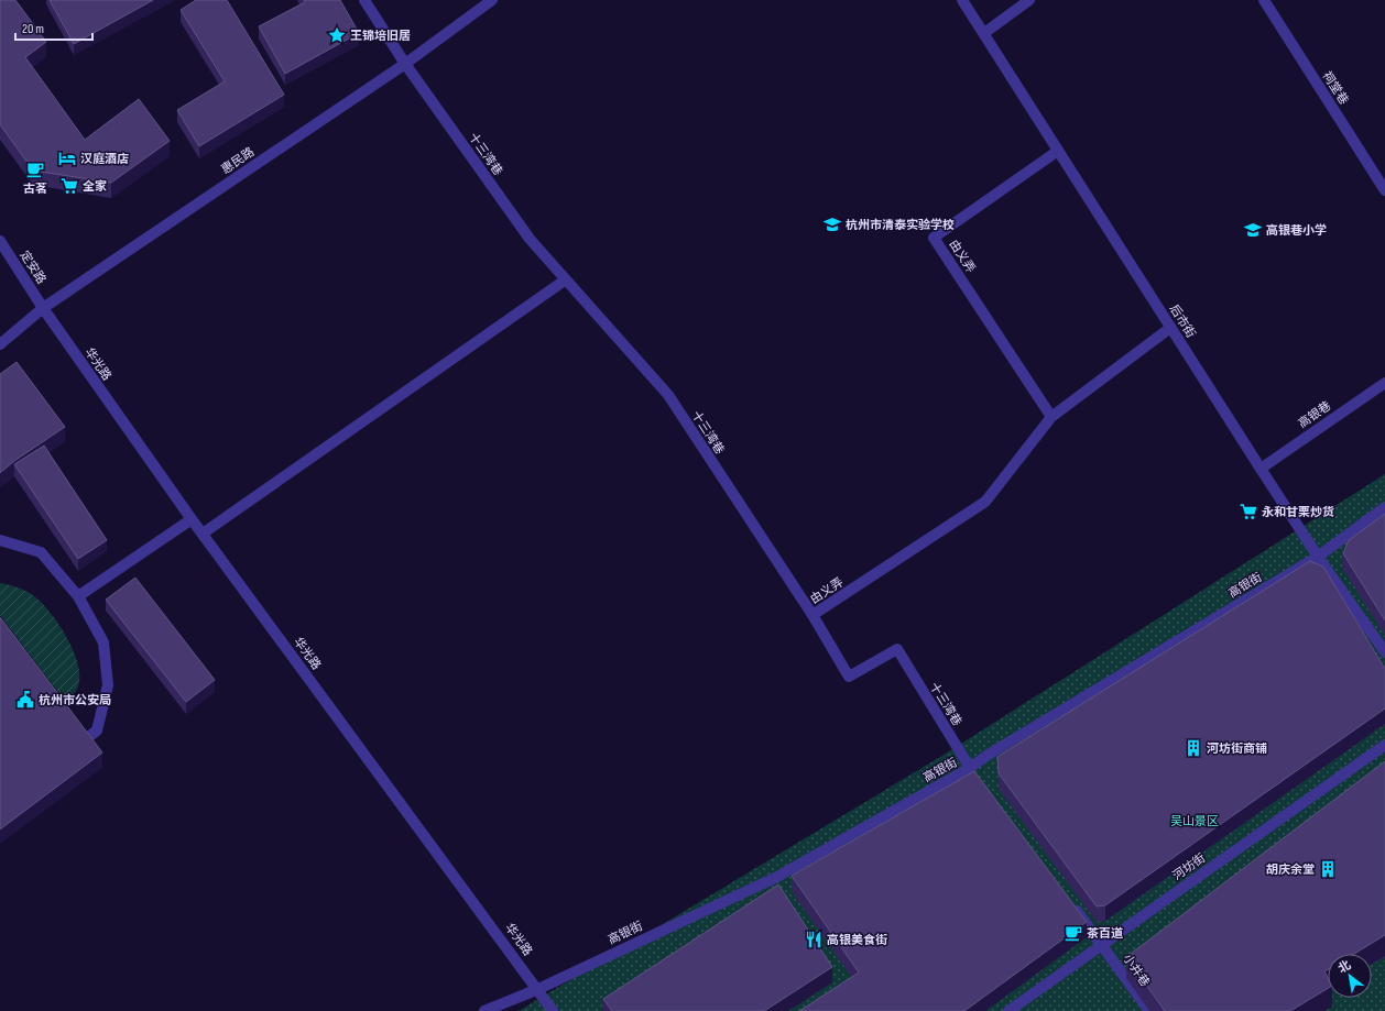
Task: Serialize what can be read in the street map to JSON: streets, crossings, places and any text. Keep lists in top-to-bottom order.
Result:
{
  "streets": {
    "street": [
      "祠堂巷",
      "十三湾巷",
      "惠民路",
      "由义弄",
      "定安路",
      "后市街",
      "华光路",
      "高银巷",
      "高银街",
      "河坊街",
      "小井巷"
    ]
  },
  "crossings": [
    ["十三湾巷", "惠民路"],
    ["十三湾巷", "由义弄"],
    ["十三湾巷", "高银街"],
    ["惠民路", "定安路"],
    ["惠民路", "华光路"],
    ["由义弄", "后市街"],
    ["定安路", "华光路"],
    ["后市街", "高银巷"],
    ["后市街", "高银街"],
    ["华光路", "高银街"],
    ["河坊街", "小井巷"]
  ],
  "parks": ["吴山景区"],
  "places": {
    "place": ["王锦培旧居"],
    "hotel": ["汉庭酒店"],
    "cafe": ["古茗", "茶百道"],
    "supermarket": ["全家", "永和甘栗炒货"],
    "school or university": ["杭州市清泰实验学校", "高银巷小学"],
    "public building": ["杭州市公安局"],
    "building": ["河坊街商铺", "胡庆余堂"],
    "restaurant": ["高银美食街"]
  },
  "scale_bar": "20 m",
  "north": "top left"
}
